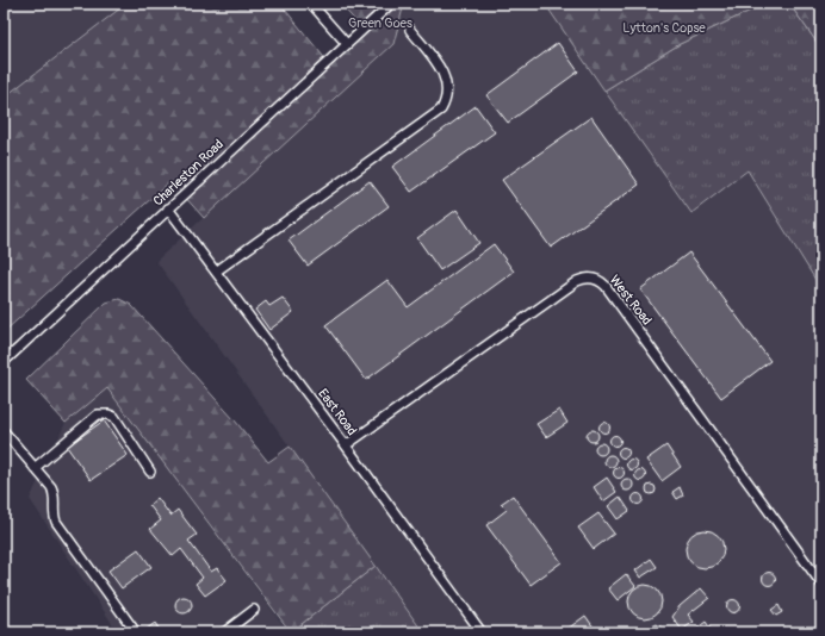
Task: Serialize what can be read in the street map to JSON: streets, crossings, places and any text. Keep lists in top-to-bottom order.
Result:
{
  "streets": {
    "lane": ["Charleston Road", "West Road", "East Road"]
  },
  "crossings": [
    ["Charleston Road", "East Road"],
    ["West Road", "East Road"]
  ],
  "parks": ["Green Goes", "Lytton's Copse"]
}
